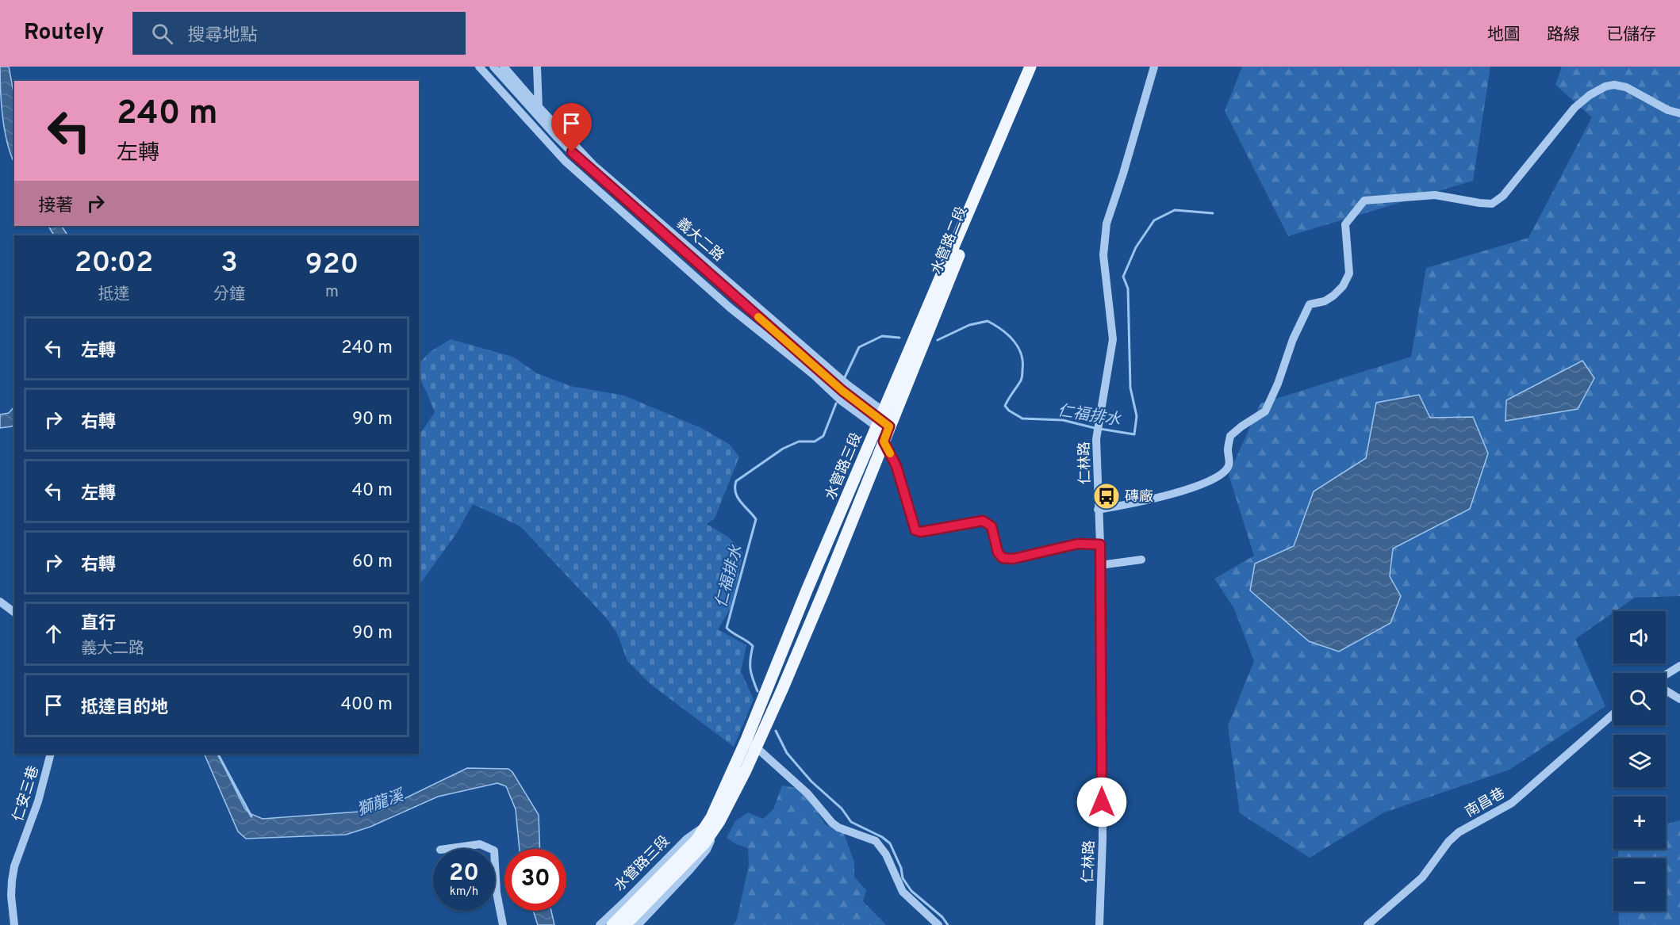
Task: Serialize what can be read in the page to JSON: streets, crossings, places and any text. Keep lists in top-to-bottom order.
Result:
{
  "streets": {
    "main road": ["水管路二段", "水管路三段"],
    "street": [
      "義大二路",
      "仁林路",
      "仁安三巷",
      "南昌巷"
    ]
  },
  "crossings": [
    ["義大二路", "水管路二段"],
    ["義大二路", "水管路三段"],
    ["水管路二段", "水管路三段"]
  ],
  "water": ["仁福排水", "獅龍溪"],
  "places": {
    "bus stop": ["磚廠"]
  },
  "page": {
    "header": "Routely",
    "search": "搜尋地點",
    "nav": ["地圖", "路線", "已儲存"],
    "turn": ["240 m", "左轉"],
    "then": "接著",
    "eta": [
      "20:02",
      "抵達",
      "3",
      "分鐘",
      "920",
      "m"
    ],
    "list": [
      {
        "name": "左轉",
        "value": "240 m"
      },
      {
        "name": "右轉",
        "value": "90 m"
      },
      {
        "name": "左轉",
        "value": "40 m"
      },
      {
        "name": "右轉",
        "value": "60 m"
      },
      {
        "name": "直行",
        "note": "義大二路",
        "value": "90 m"
      },
      {
        "name": "抵達目的地",
        "value": "400 m"
      }
    ],
    "map_buttons": ["+", "−"],
    "speed": "20 km/h",
    "limit": "30"
  }
}
